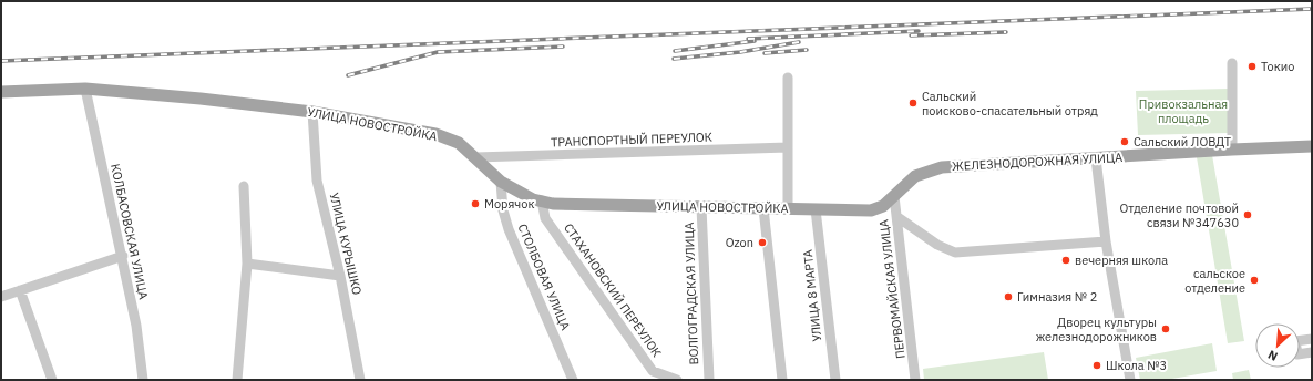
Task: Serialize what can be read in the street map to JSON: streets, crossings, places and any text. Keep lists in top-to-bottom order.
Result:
{
  "streets": {
    "main road": ["УЛИЦА НОВОСТРОЙКА", "ЖЕЛЕЗНОДОРОЖНАЯ УЛИЦА"],
    "street": [
      "ТРАНСПОРТНЫЙ ПЕРЕУЛОК",
      "КОЛБАСОВСКАЯ УЛИЦА",
      "УЛИЦА КУРЫШКО",
      "СТОЛБОВАЯ УЛИЦА",
      "ПЕРВОМАЙСКАЯ УЛИЦА",
      "СТАХАНОВСКИЙ ПЕРЕУЛОК",
      "ВОЛГОГРАДСКАЯ УЛИЦА",
      "УЛИЦА 8 МАРТА"
    ]
  },
  "crossings": [
    ["УЛИЦА НОВОСТРОЙКА", "ТРАНСПОРТНЫЙ ПЕРЕУЛОК"],
    ["УЛИЦА НОВОСТРОЙКА", "ЖЕЛЕЗНОДОРОЖНАЯ УЛИЦА"],
    ["УЛИЦА НОВОСТРОЙКА", "КОЛБАСОВСКАЯ УЛИЦА"],
    ["УЛИЦА НОВОСТРОЙКА", "УЛИЦА КУРЫШКО"],
    ["УЛИЦА НОВОСТРОЙКА", "СТОЛБОВАЯ УЛИЦА"],
    ["УЛИЦА НОВОСТРОЙКА", "СТАХАНОВСКИЙ ПЕРЕУЛОК"],
    ["УЛИЦА НОВОСТРОЙКА", "ВОЛГОГРАДСКАЯ УЛИЦА"],
    ["УЛИЦА НОВОСТРОЙКА", "УЛИЦА 8 МАРТА"],
    ["ЖЕЛЕЗНОДОРОЖНАЯ УЛИЦА", "ПЕРВОМАЙСКАЯ УЛИЦА"]
  ],
  "parks": ["Привокзальная площадь"],
  "places": [
    "Токио",
    "Сальский поисково-спасательный отряд",
    "Сальский ЛОВДТ",
    "Морячок",
    "Отделение почтовой связи №347630",
    "Ozon",
    "вечерняя школа",
    "сальское отделение",
    "Гимназия № 2",
    "Дворец культуры железнодорожников",
    "Школа №3"
  ],
  "north": "bottom left"
}
